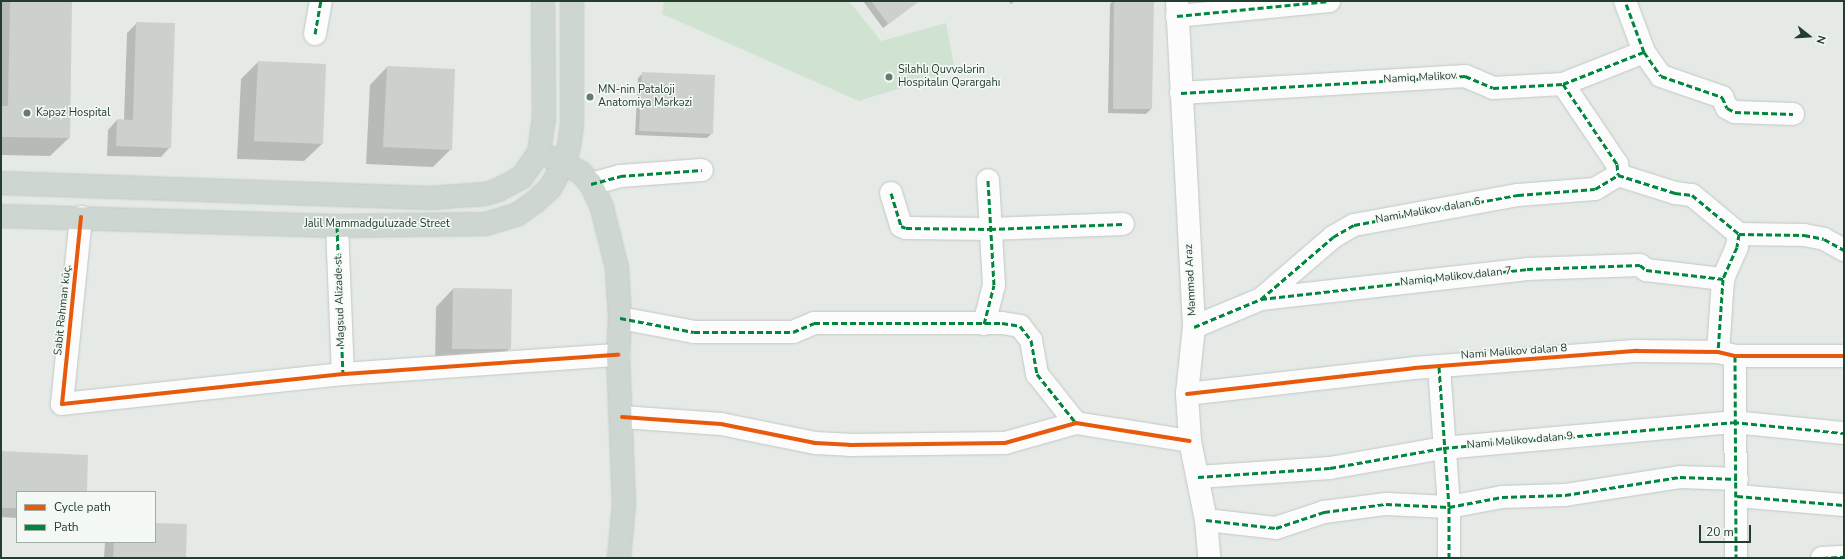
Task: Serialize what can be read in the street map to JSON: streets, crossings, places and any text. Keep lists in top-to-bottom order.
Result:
{
  "streets": {
    "main road": ["Jalil Mammadguluzade Street"],
    "street": [
      "Namiq Məlikov",
      "Nami Məlikov dalan 6",
      "Namiq Məlikov,dalan 7",
      "Məmməd Araz",
      "Magsud Alizade st.",
      "Sabit Rəhman küç.",
      "Nami Məlikov dalan 8",
      "Nami Məlikov dalan 9"
    ]
  },
  "crossings": [
    ["Namiq Məlikov", "Məmməd Araz"],
    ["Nami Məlikov dalan 6", "Namiq Məlikov,dalan 7"],
    ["Jalil Mammadguluzade Street", "Magsud Alizade st."],
    ["Jalil Mammadguluzade Street", "Sabit Rəhman küç."],
    ["Namiq Məlikov,dalan 7", "Məmməd Araz"],
    ["Məmməd Araz", "Nami Məlikov dalan 8"],
    ["Məmməd Araz", "Nami Məlikov dalan 9"],
    ["Magsud Alizade st.", "Sabit Rəhman küç."]
  ],
  "places": ["Silahlı Quvvələrin Hospitalın Qərargahı", "MN-nin Pataloji Anatomiya Mərkəzi", "Kəpəz Hospital"],
  "legend": ["Cycle path", "Path"],
  "scale_bar": "20 m",
  "north": "right"
}
